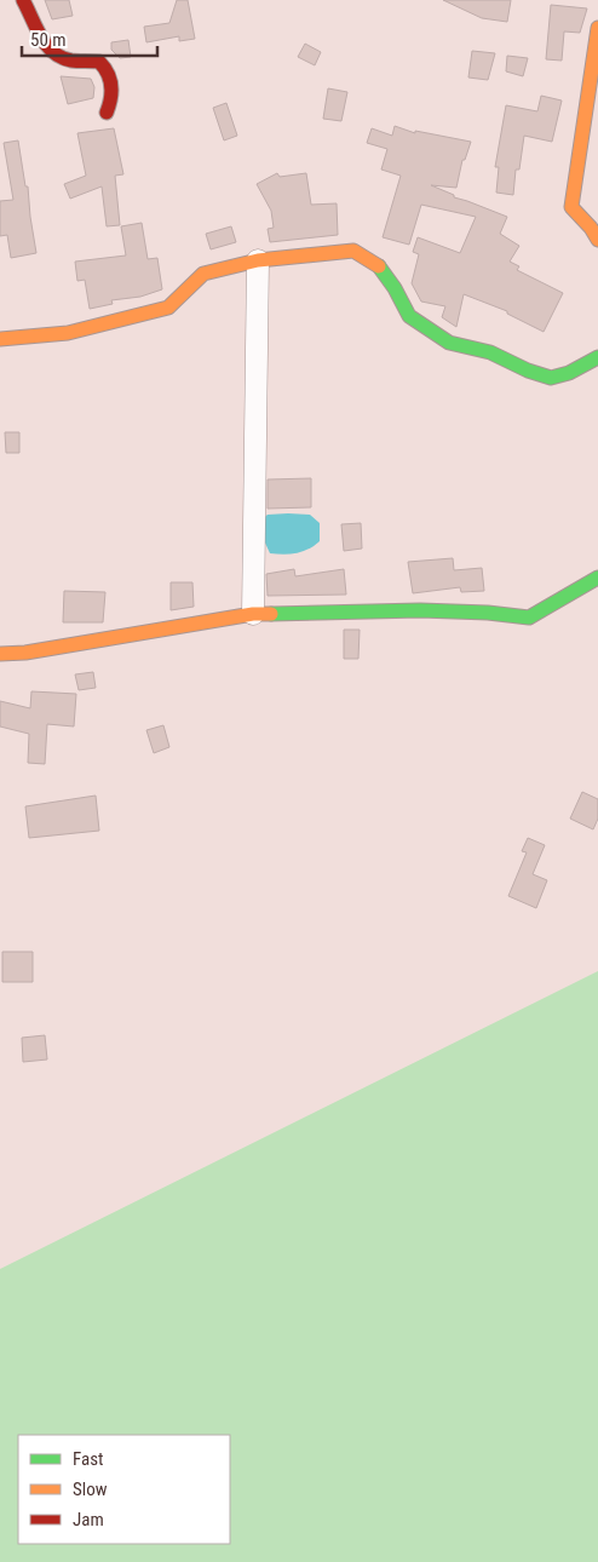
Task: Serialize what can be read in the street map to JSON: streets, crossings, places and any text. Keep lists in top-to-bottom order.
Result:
{
  "legend": ["Fast", "Slow", "Jam"],
  "scale_bar": "50 m"
}
